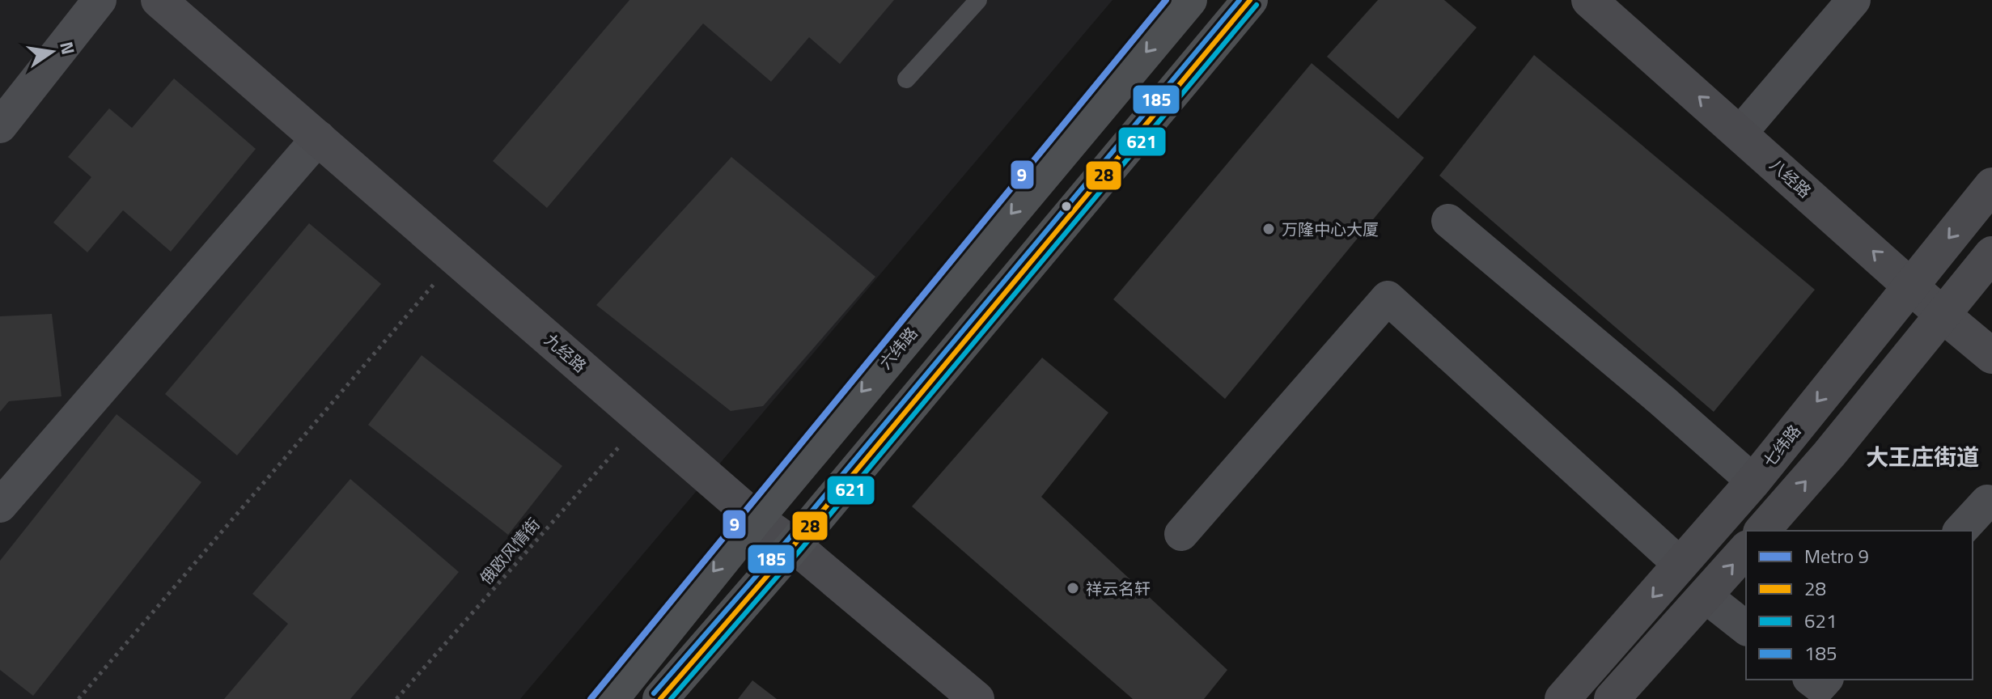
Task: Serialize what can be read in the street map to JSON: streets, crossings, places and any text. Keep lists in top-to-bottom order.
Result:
{
  "streets": {
    "main road": ["六纬路"],
    "street": ["八经路", "九经路", "七纬路"],
    "path": ["俄欧风情街"]
  },
  "crossings": [
    ["八经路", "七纬路"],
    ["六纬路", "九经路"],
    ["九经路", "俄欧风情街"]
  ],
  "districts": ["大王庄街道"],
  "places": ["万隆中心大厦", "祥云名轩"],
  "lines": [
    "metro line 9",
    "transit line 28",
    "transit line 185",
    "transit line 621"
  ],
  "legend": [
    "Metro 9",
    "28",
    "621",
    "185"
  ],
  "north": "right"
}
